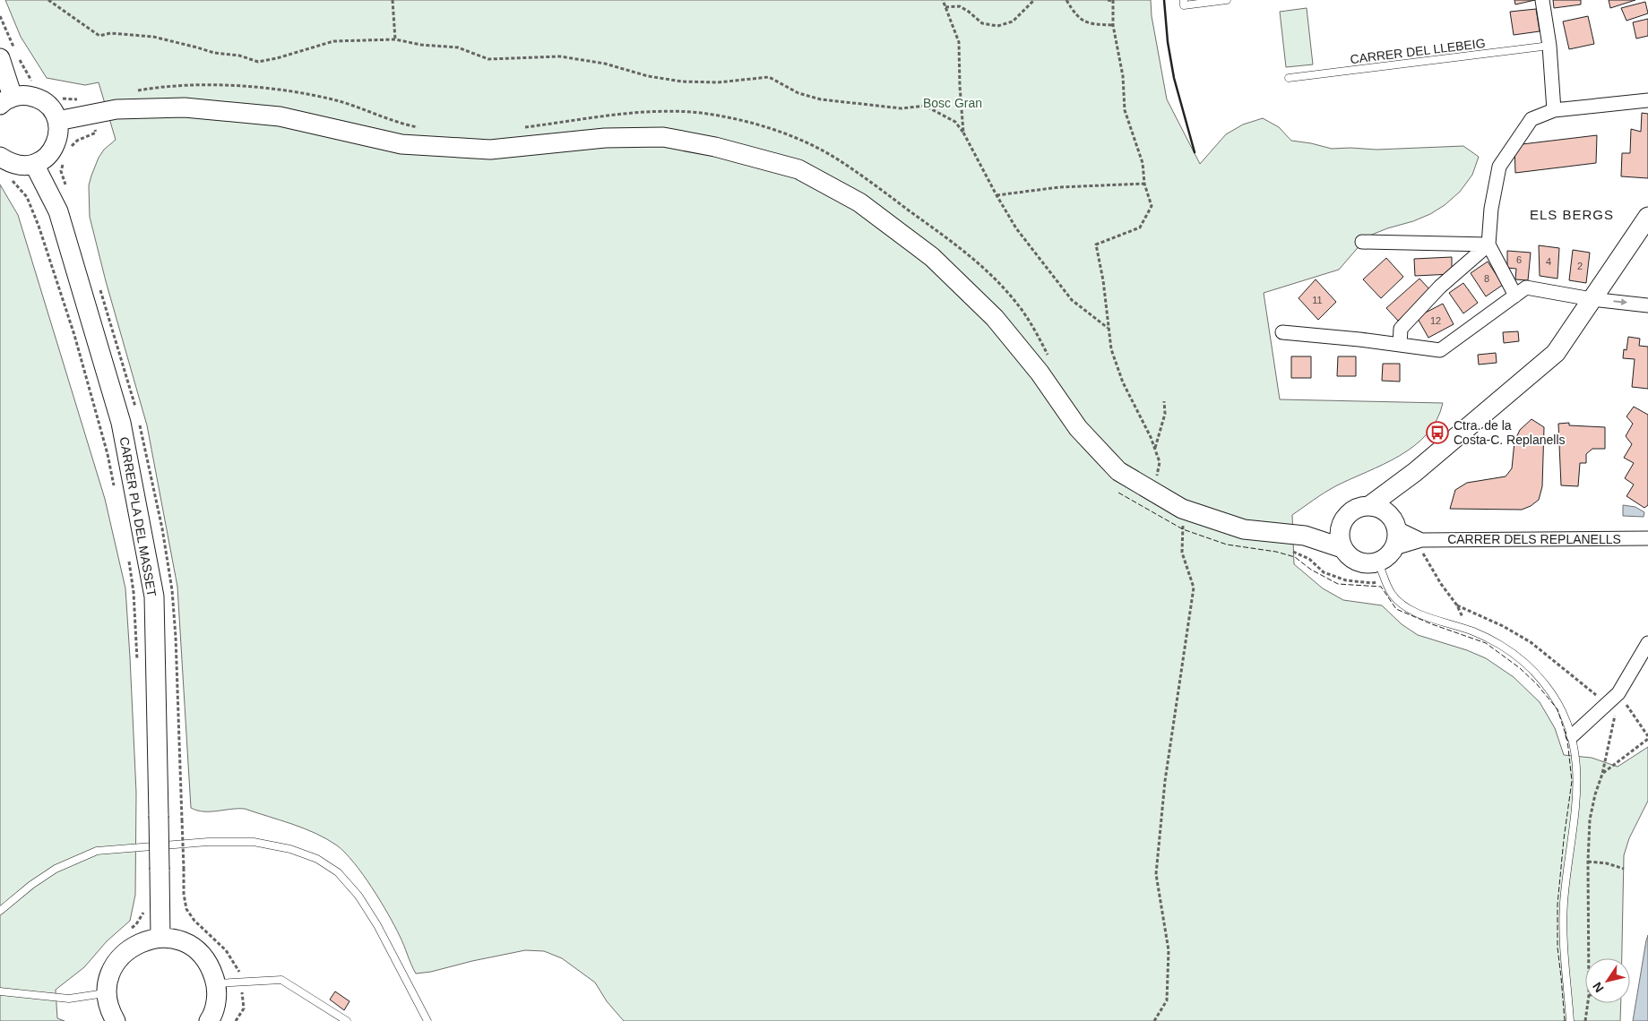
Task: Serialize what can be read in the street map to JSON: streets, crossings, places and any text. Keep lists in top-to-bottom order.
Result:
{
  "streets": {
    "street": ["CARRER PLA DEL MASSET", "CARRER DELS REPLANELLS"],
    "lane": ["CARRER DEL LLEBEIG"]
  },
  "districts": ["ELS BERGS"],
  "parks": ["Bosc Gran"],
  "places": {
    "bus stop": ["Ctra. de la Costa-C. Replanells"]
  },
  "house_numbers": [
    "6",
    "4",
    "2",
    "8",
    "11",
    "12"
  ],
  "north": "bottom left"
}
